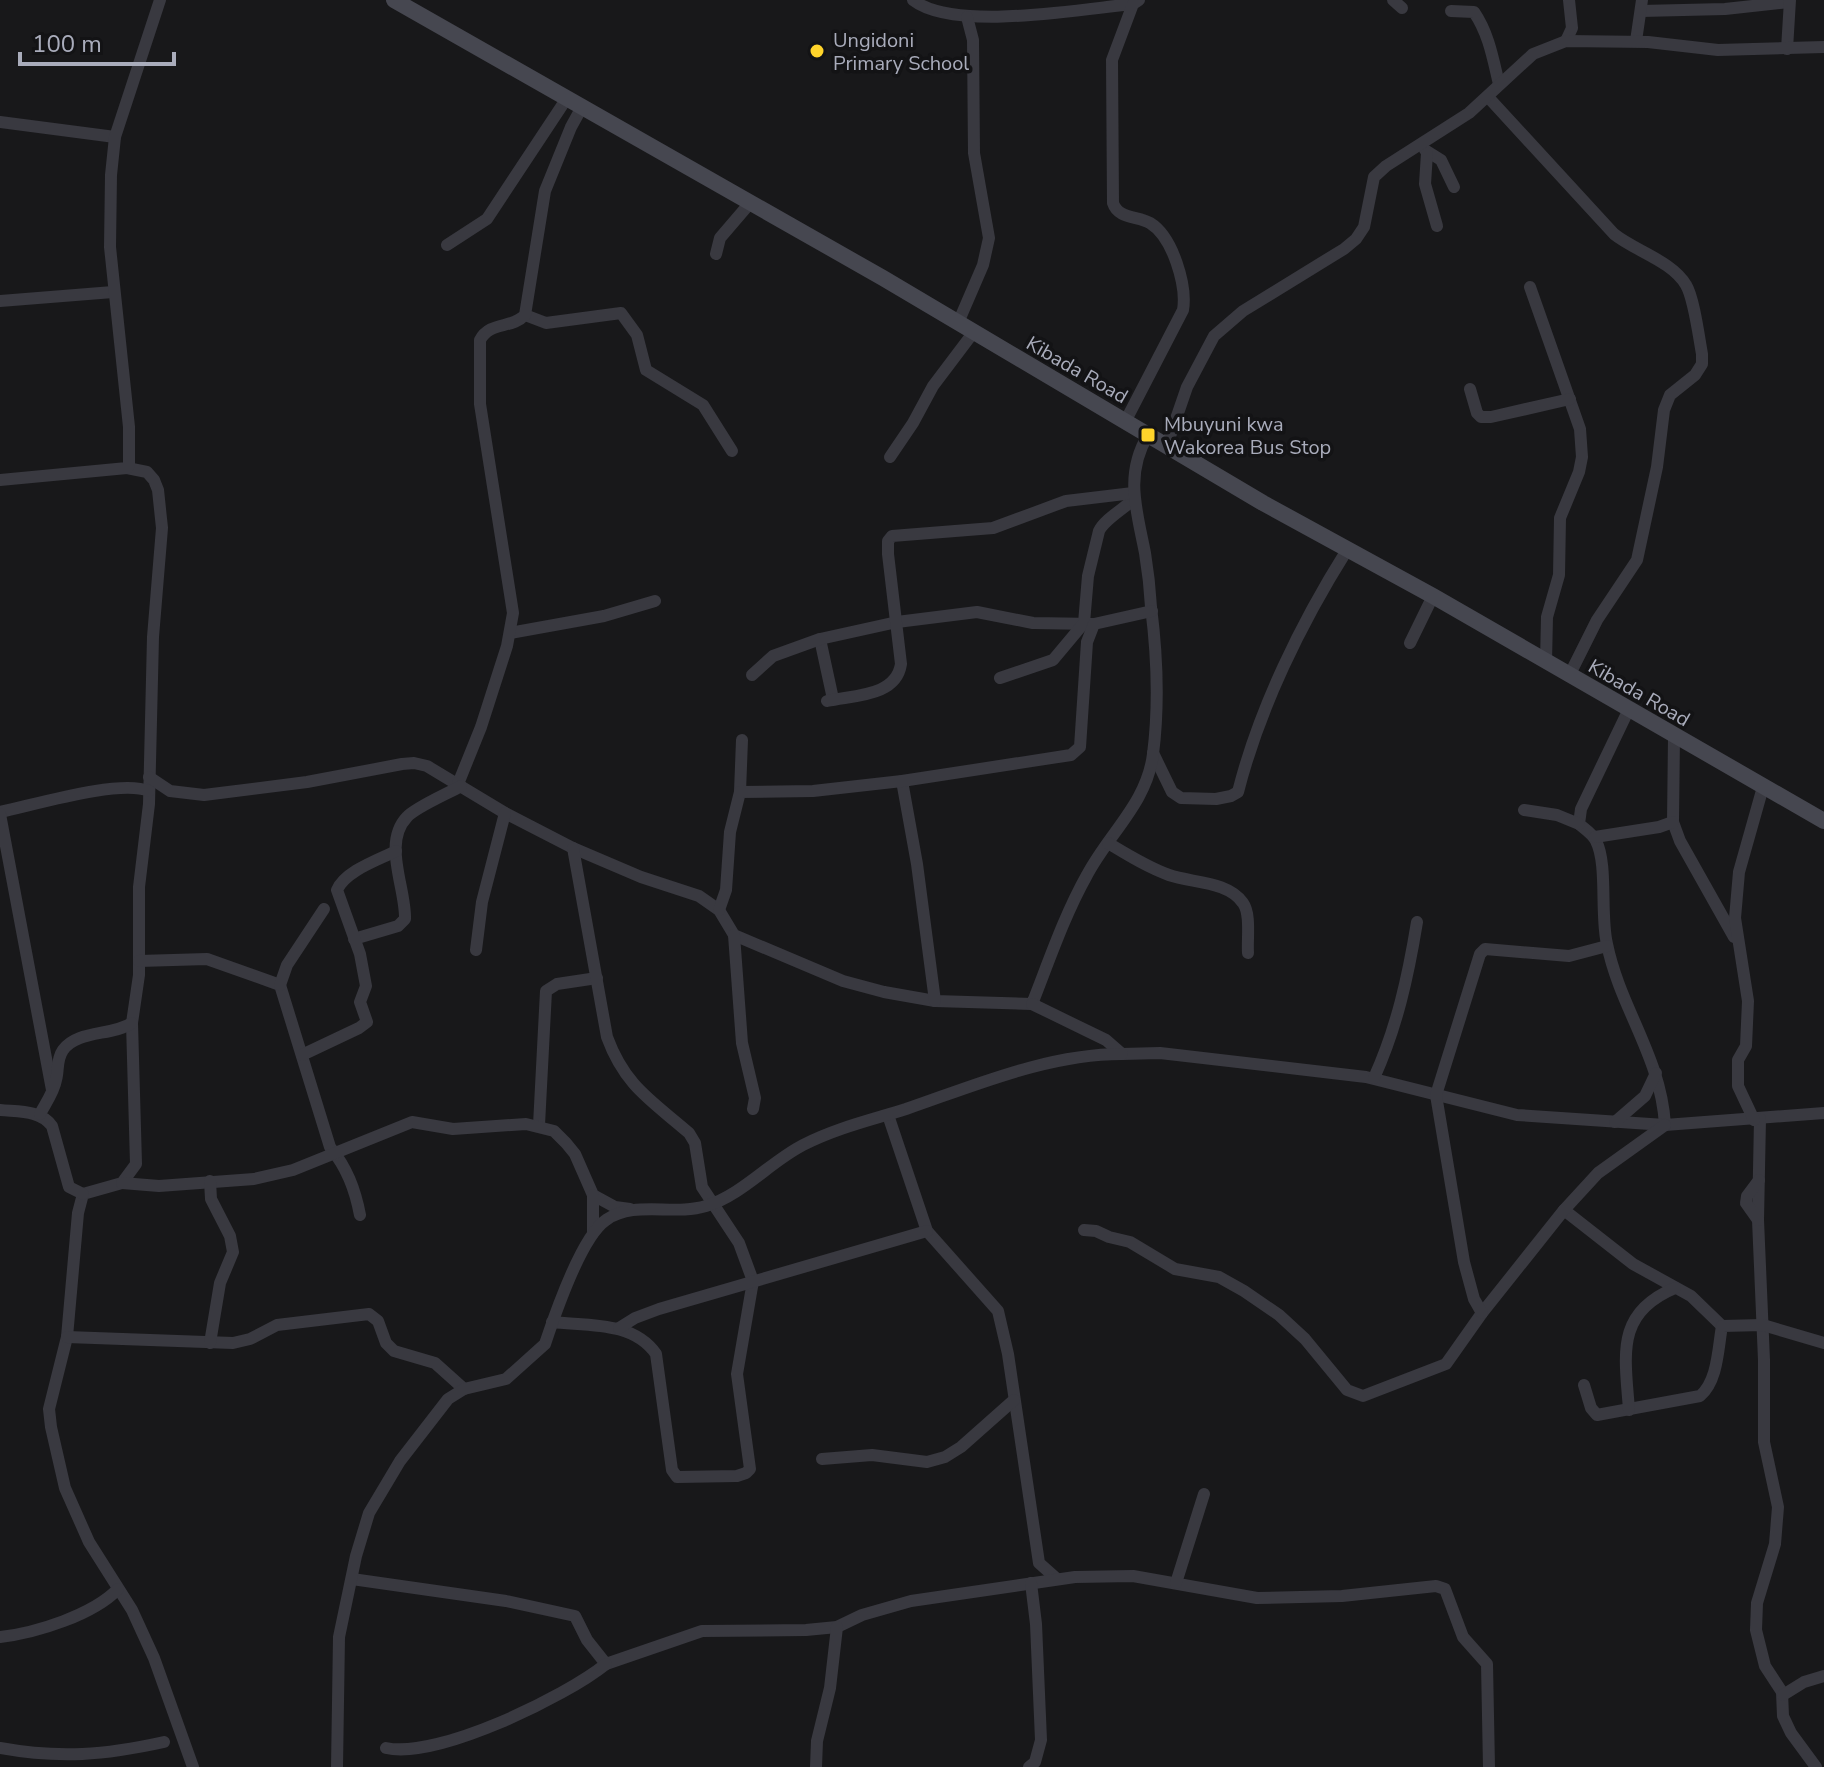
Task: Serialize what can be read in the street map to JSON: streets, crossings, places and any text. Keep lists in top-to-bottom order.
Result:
{
  "streets": {
    "main road": ["Kibada Road"]
  },
  "places": {
    "other": ["Ungidoni Primary School"],
    "transit": ["Mbuyuni kwa Wakorea Bus Stop"]
  },
  "scale_bar": "100 m"
}
